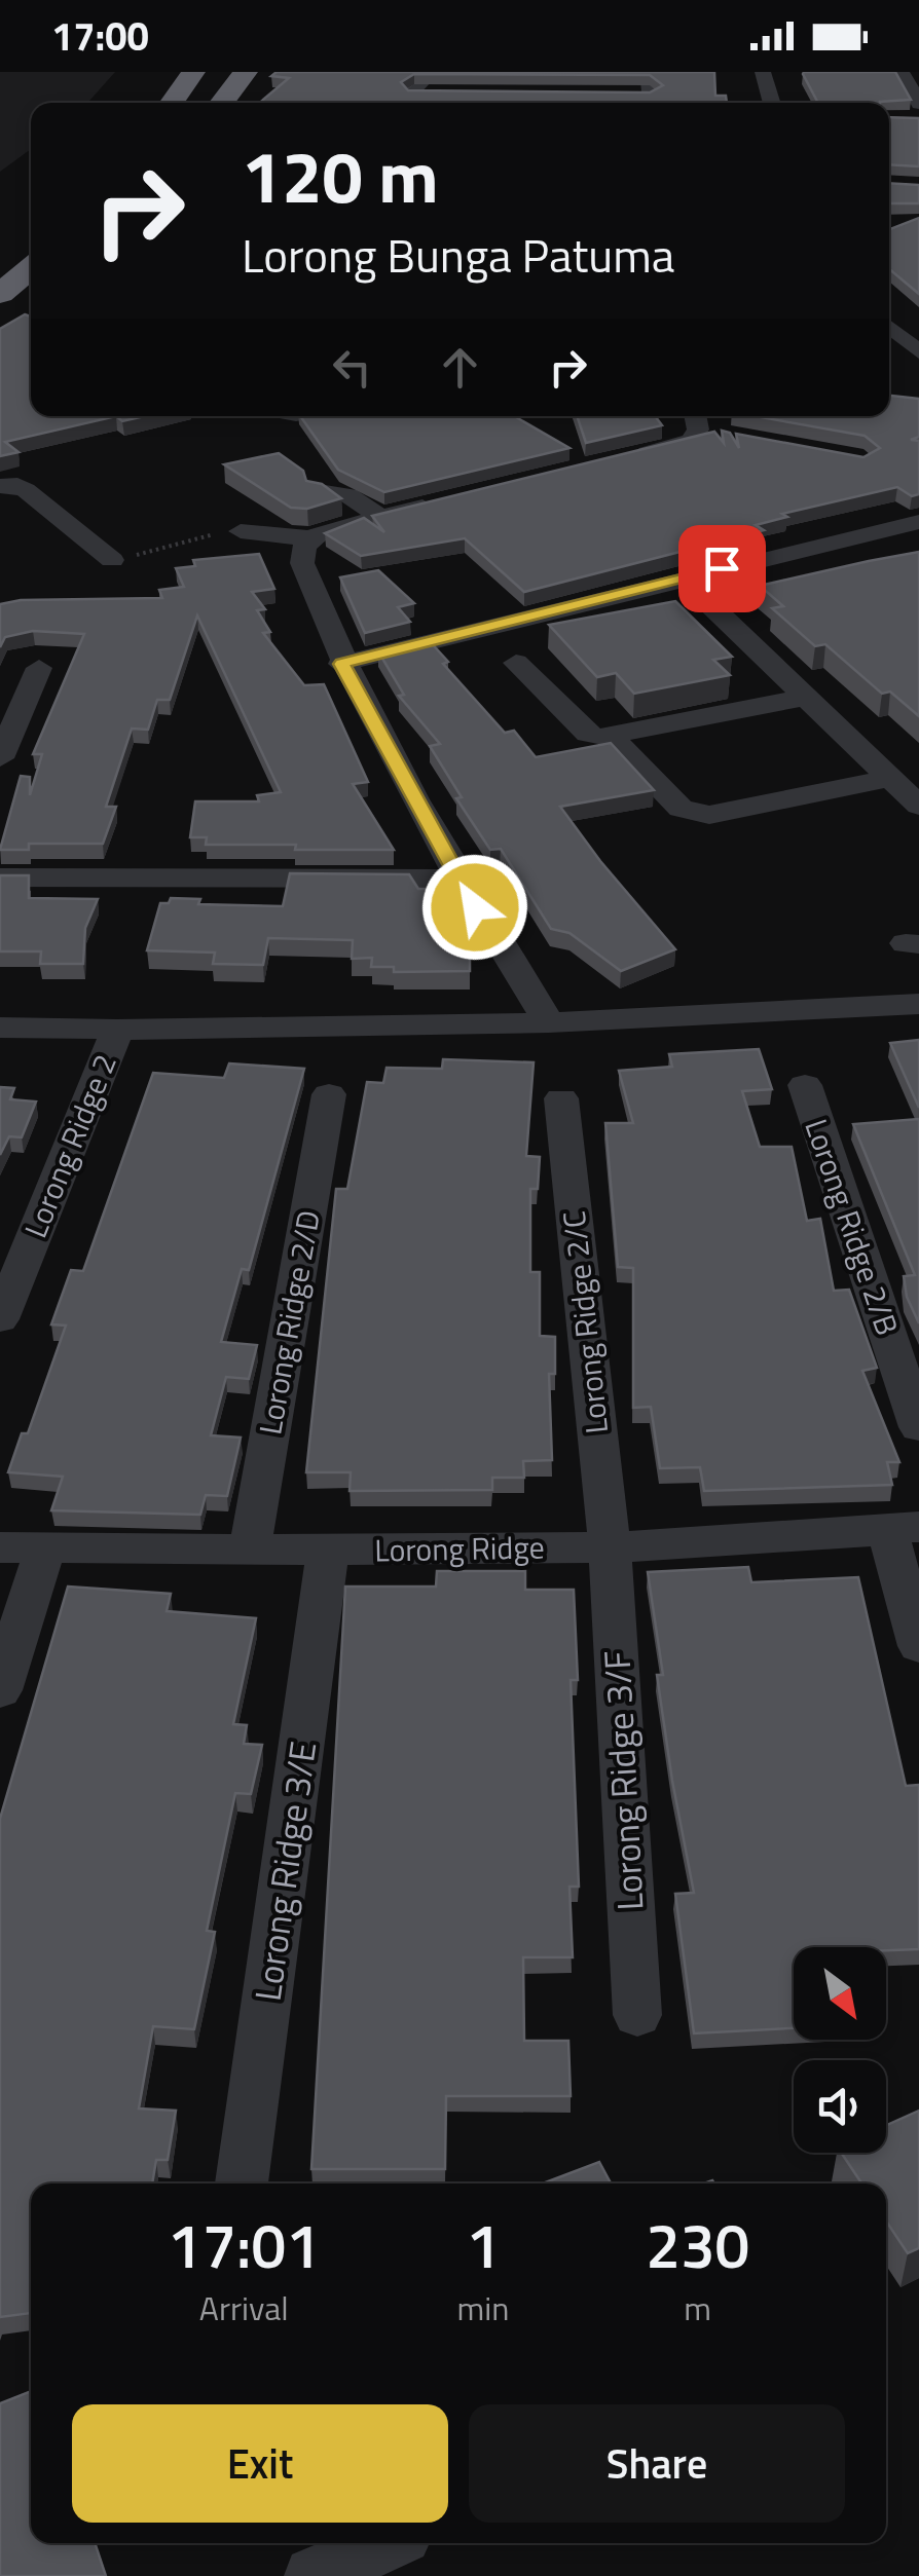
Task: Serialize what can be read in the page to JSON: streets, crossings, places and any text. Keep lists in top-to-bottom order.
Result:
{
  "streets": {
    "street": [
      "Lorong Ridge 2",
      "Lorong Ridge 2/B",
      "Lorong Ridge 2/D",
      "Lorong Ridge 2/C",
      "Lorong Ridge",
      "Lorong Ridge 3/F",
      "Lorong Ridge 3/E"
    ]
  },
  "crossings": [
    ["Lorong Ridge 2/D", "Lorong Ridge"],
    ["Lorong Ridge 2/C", "Lorong Ridge"],
    ["Lorong Ridge 2/C", "Lorong Ridge 3/F"],
    ["Lorong Ridge", "Lorong Ridge 3/F"],
    ["Lorong Ridge", "Lorong Ridge 3/E"]
  ],
  "north": "bottom right",
  "page": {
    "status": "17:00",
    "turn": ["120 m", "Lorong Bunga Patuma"],
    "eta": [
      "17:01",
      "Arrival",
      "1",
      "min",
      "230",
      "m"
    ],
    "buttons": ["Exit", "Share"]
  }
}
